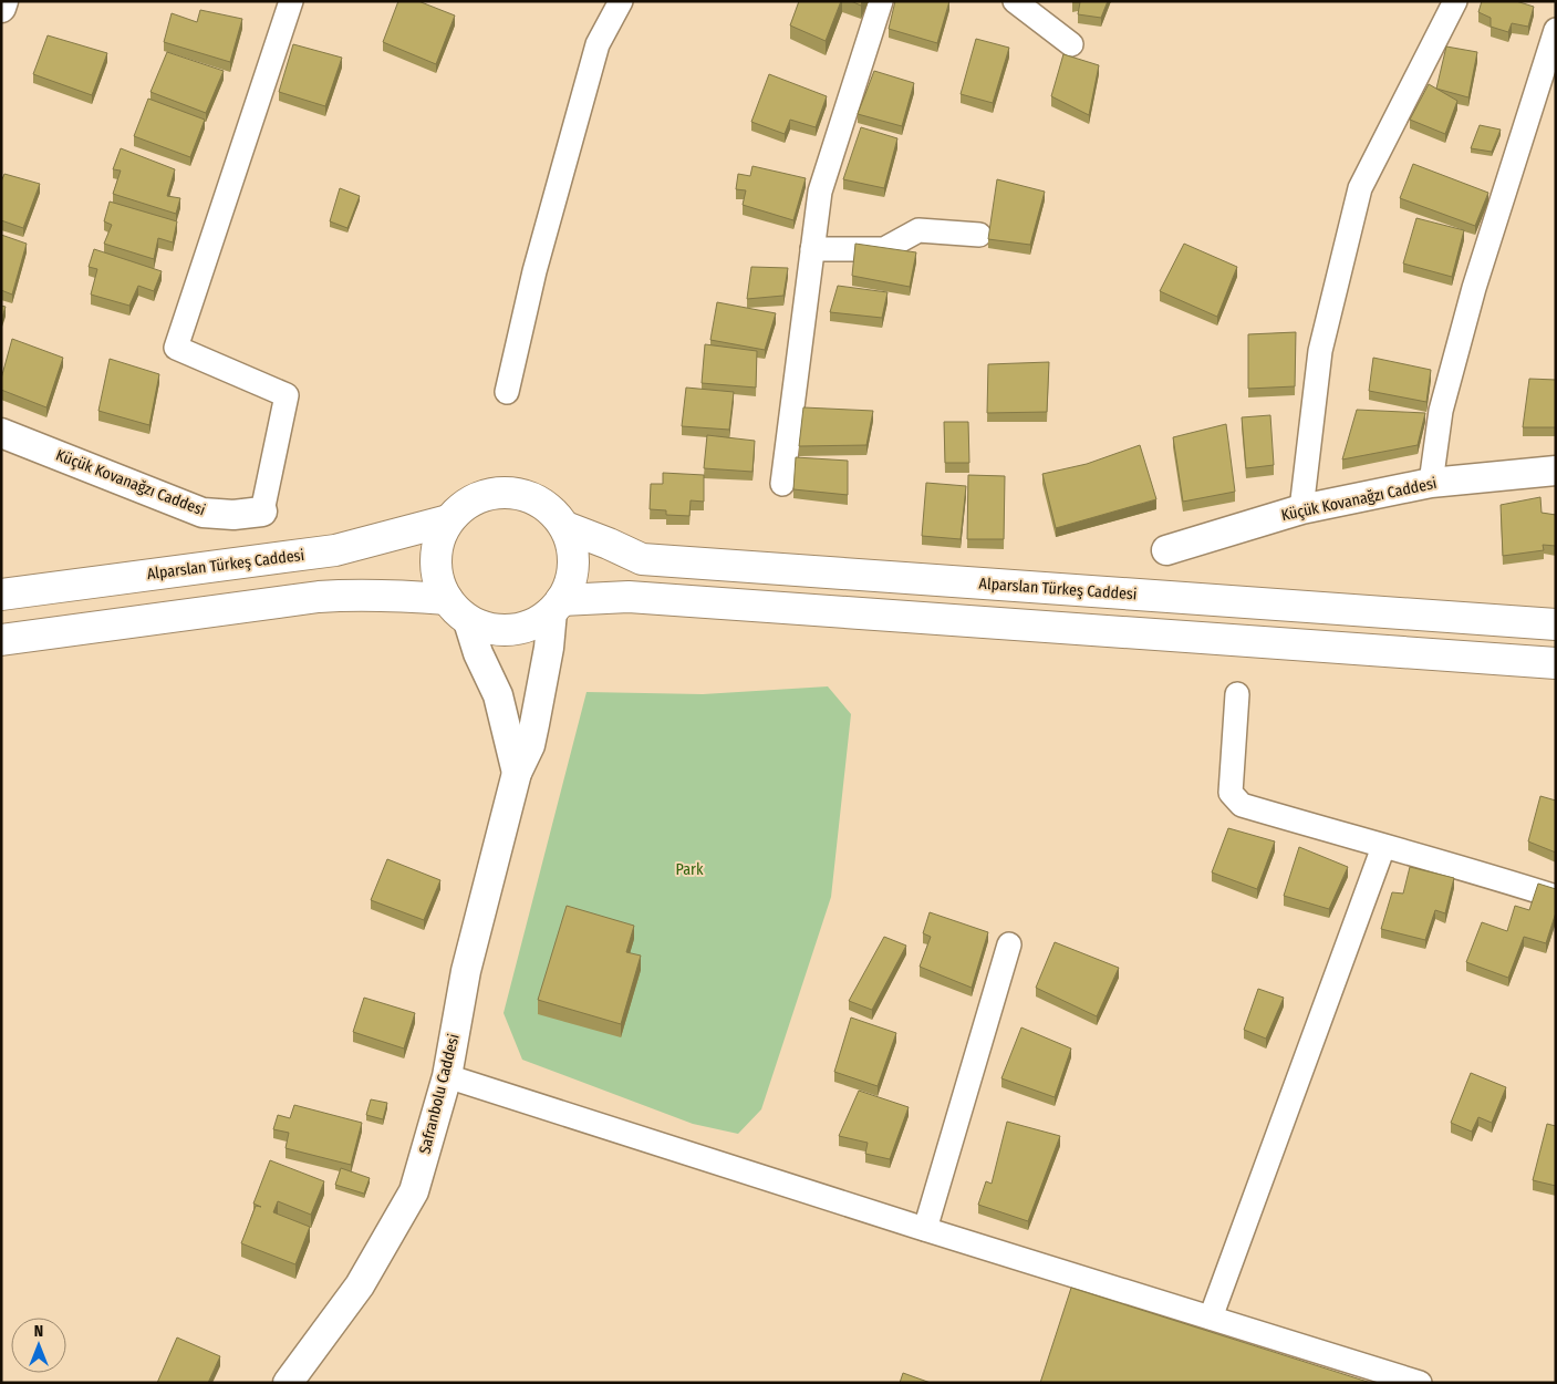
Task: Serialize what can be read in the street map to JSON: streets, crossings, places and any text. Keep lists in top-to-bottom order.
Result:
{
  "streets": {
    "main road": ["Alparslan Türkeş Caddesi"],
    "street": ["Küçük Kovanağzı Caddesi", "Safranbolu Caddesi"]
  },
  "crossings": [
    ["Alparslan Türkeş Caddesi", "Safranbolu Caddesi"]
  ],
  "parks": ["Park"],
  "north": "top"
}
